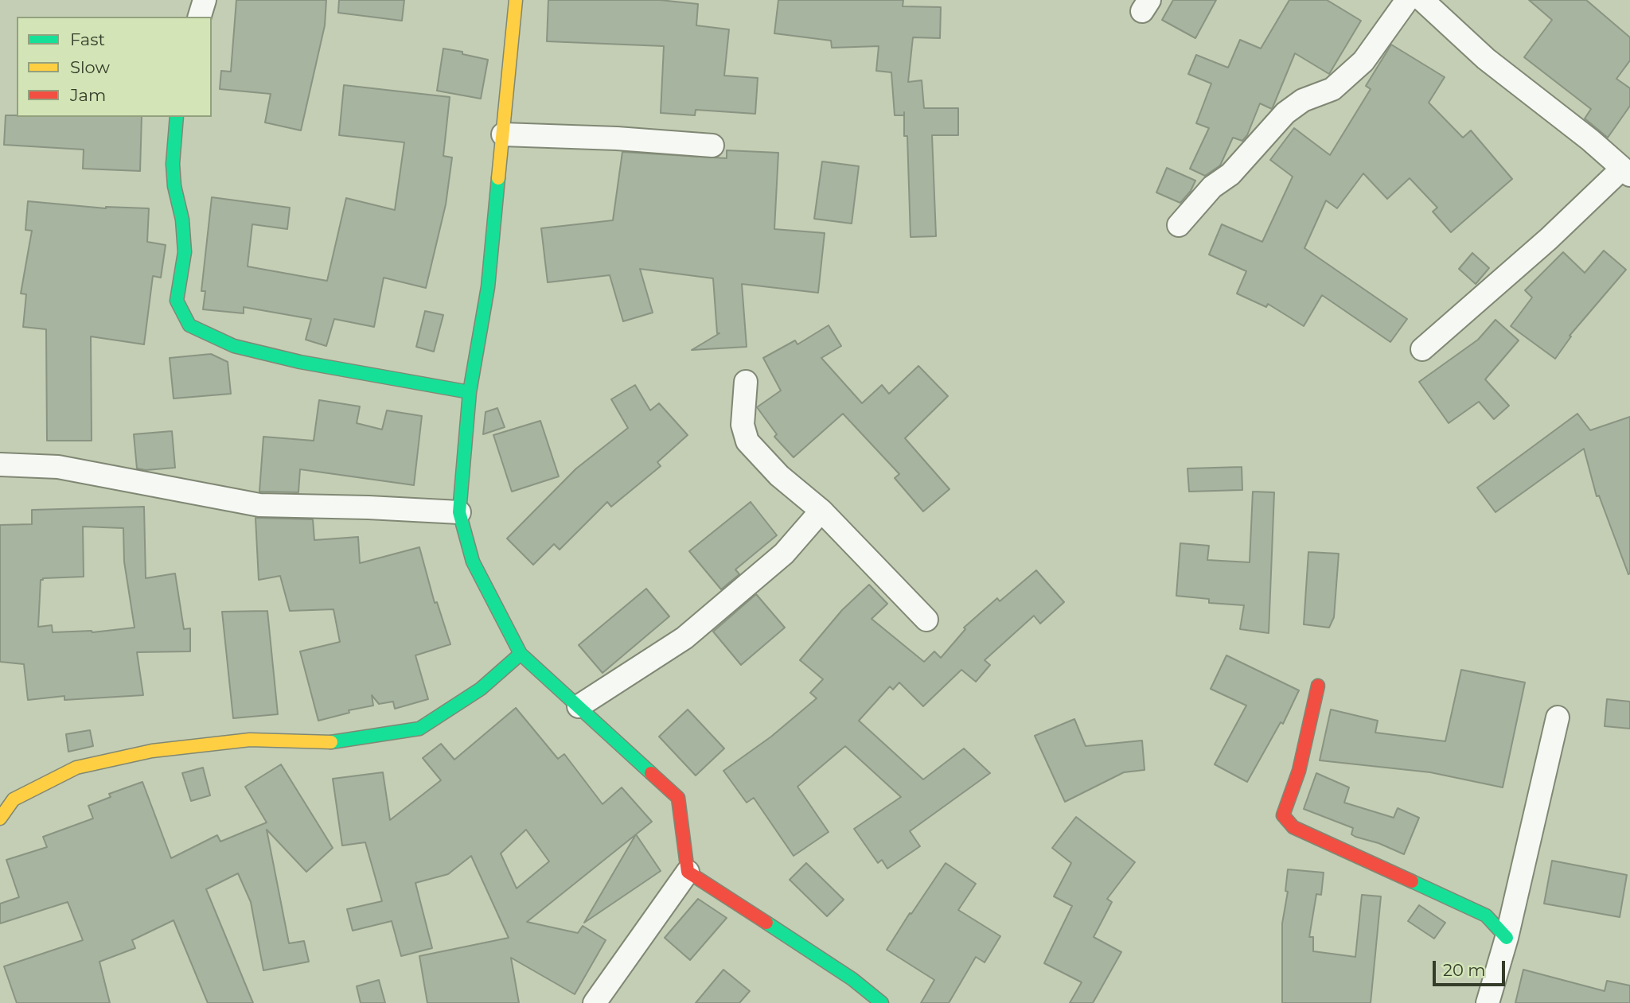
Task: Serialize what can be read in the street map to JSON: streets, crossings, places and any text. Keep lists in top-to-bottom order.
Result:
{
  "legend": ["Fast", "Slow", "Jam"],
  "scale_bar": "20 m"
}
